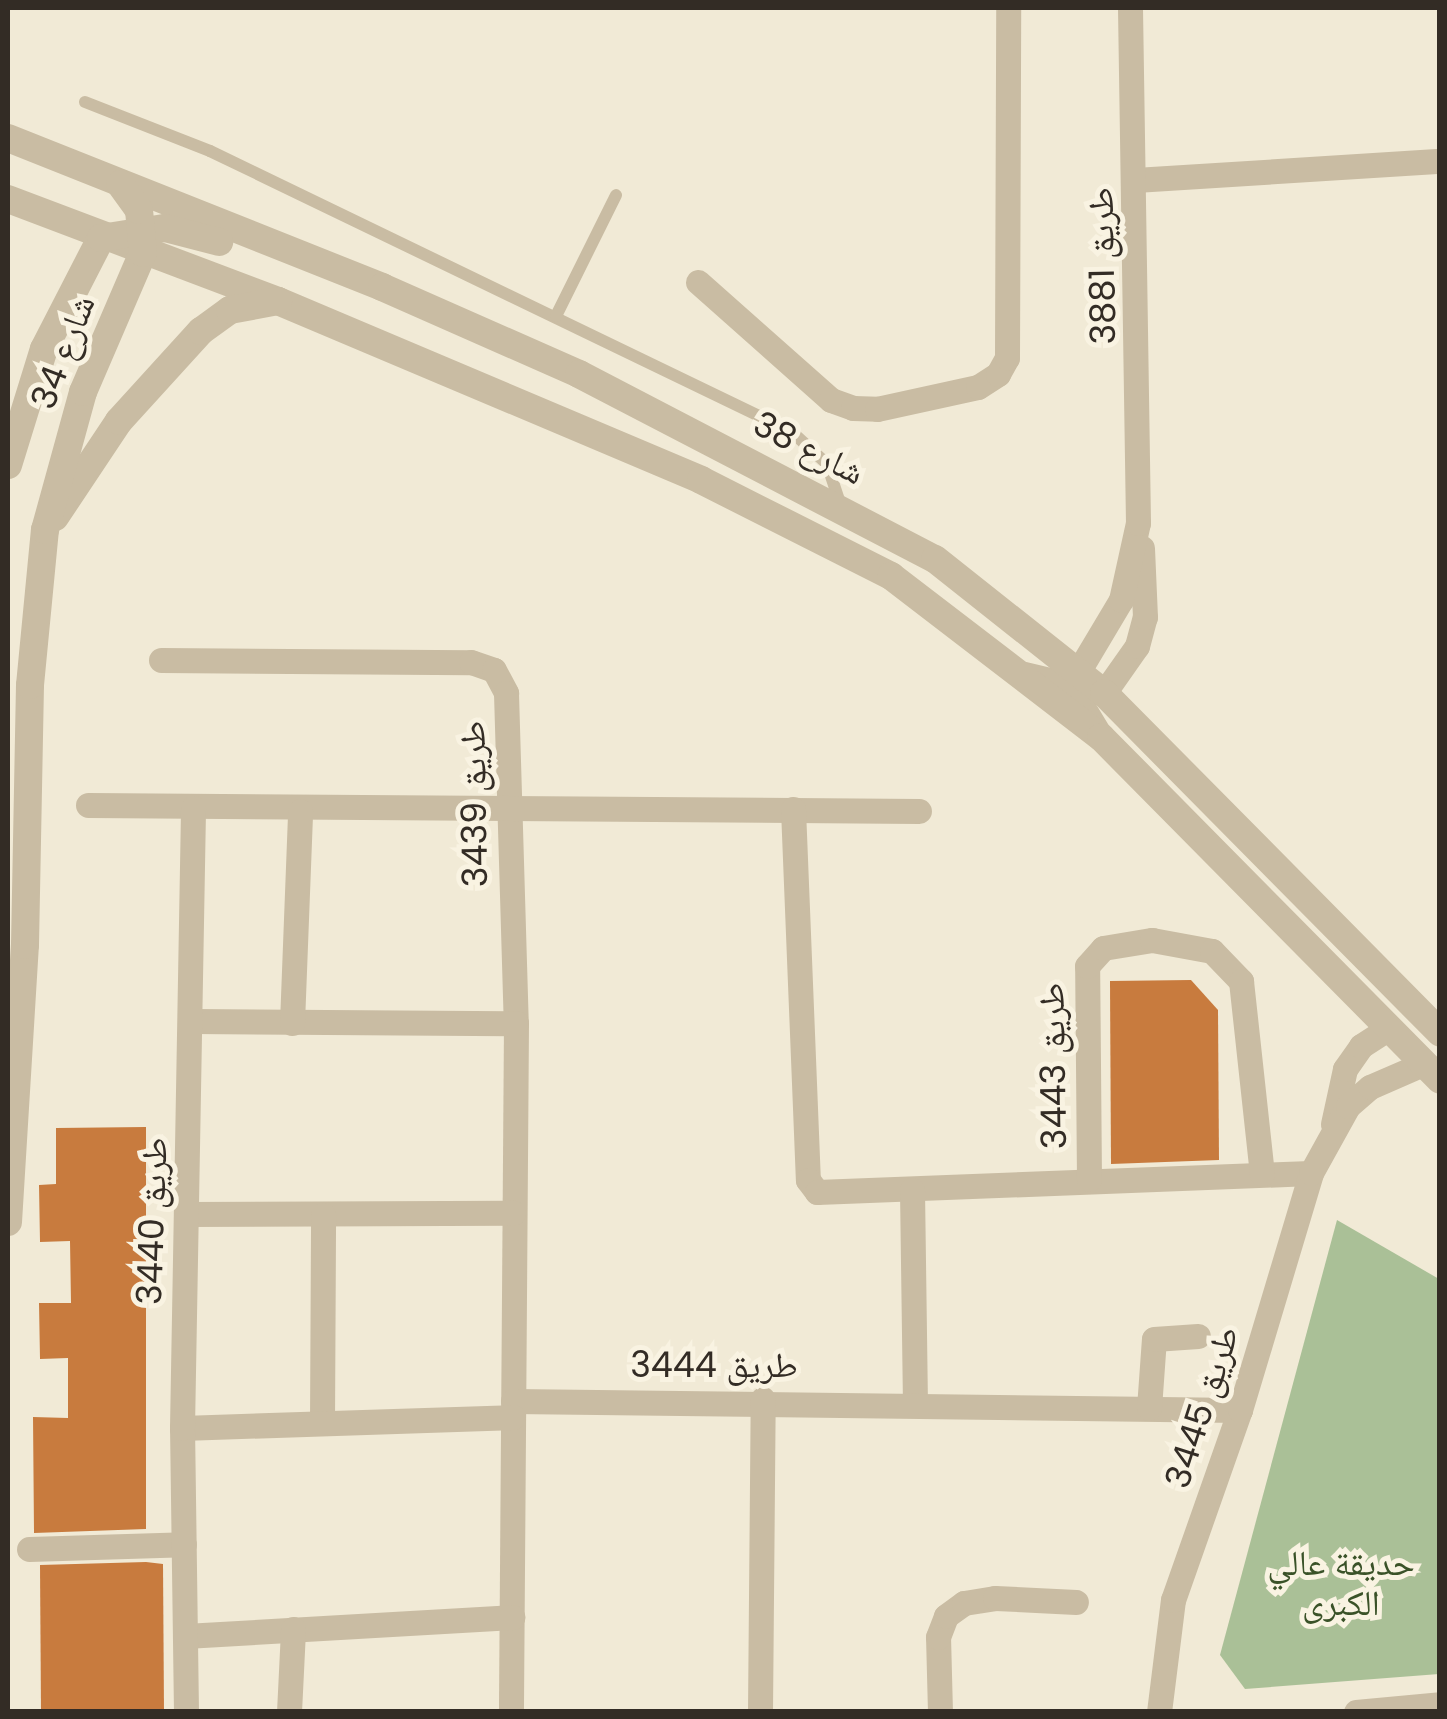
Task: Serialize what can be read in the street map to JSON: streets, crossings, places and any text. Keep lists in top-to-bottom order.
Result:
{
  "streets": {
    "street": [
      "طريق 3881",
      "شارع 34",
      "شارع 38",
      "طريق 3439",
      "طريق 3443",
      "طريق 3440",
      "طريق 3444",
      "طريق 3445"
    ]
  },
  "crossings": [
    ["طريق 3881", "شارع 38"],
    ["طريق 3439", "طريق 3444"],
    ["طريق 3443", "طريق 3445"],
    ["طريق 3440", "طريق 3444"],
    ["طريق 3444", "طريق 3445"]
  ],
  "parks": ["حديقة عالي الكبرى"]
}
